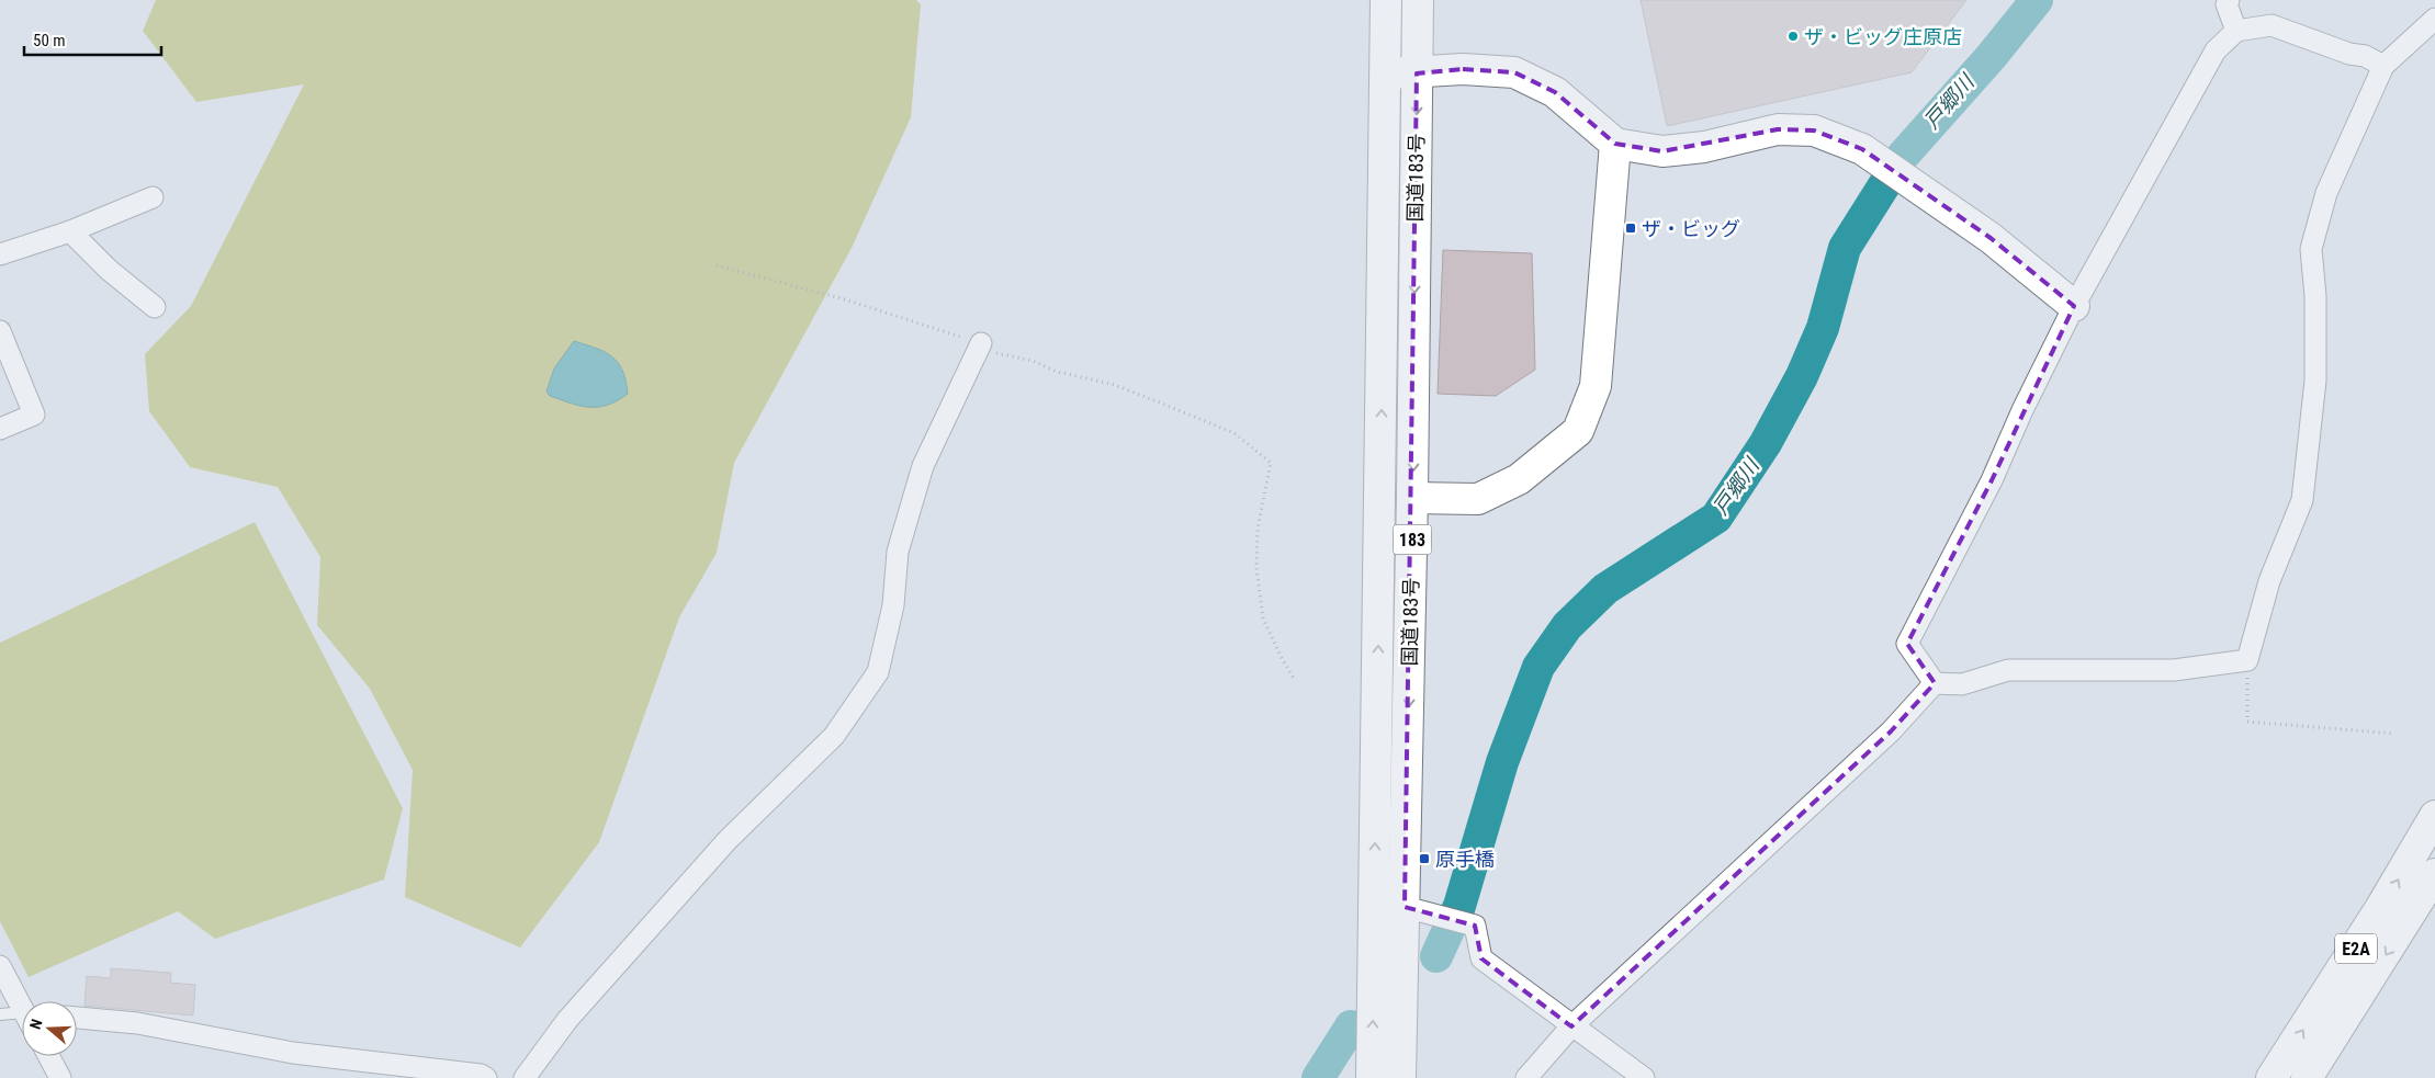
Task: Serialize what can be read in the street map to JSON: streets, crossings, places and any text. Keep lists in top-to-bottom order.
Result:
{
  "streets": {
    "main road": ["国道183号", "183", "E2A"]
  },
  "water": ["戸郷川"],
  "places": {
    "other": ["ザ・ビッグ庄原店"],
    "transit": ["ザ・ビッグ", "原手橋"]
  },
  "scale_bar": "50 m",
  "north": "left"
}
